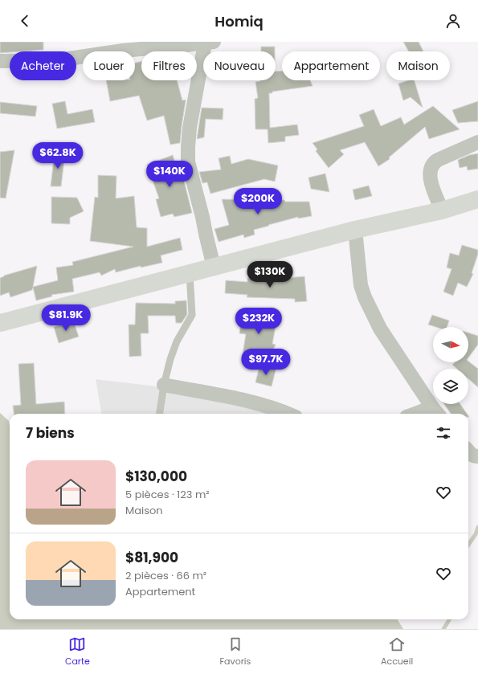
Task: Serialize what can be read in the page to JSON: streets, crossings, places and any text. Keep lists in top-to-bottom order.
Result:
{
  "north": "right",
  "page": {
    "header": "Homiq",
    "chip": [
      "Acheter",
      "Louer",
      "Filtres",
      "Nouveau",
      "Appartement",
      "Maison"
    ],
    "price": [
      "$62.8K",
      "$140K",
      "$200K",
      "$130K",
      "$81.9K",
      "$232K",
      "$97.7K"
    ],
    "heading": "7 biens",
    "list": [
      {
        "name": "$130,000",
        "note": "5 pièces · 123 m² · Maison"
      },
      {
        "name": "$81,900",
        "note": "2 pièces · 66 m² · Appartement"
      }
    ],
    "tabs": ["Carte", "Favoris", "Accueil"]
  }
}
